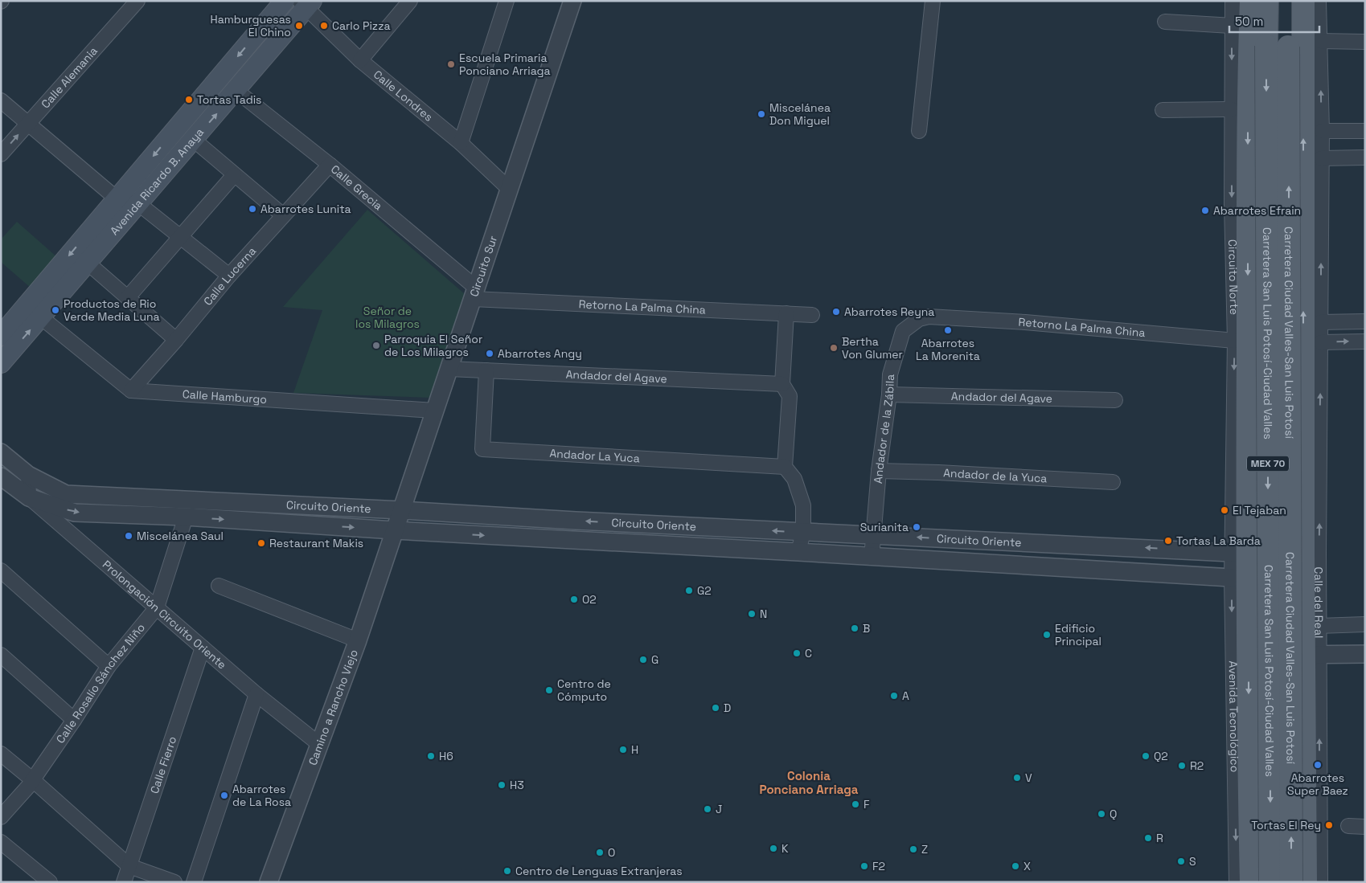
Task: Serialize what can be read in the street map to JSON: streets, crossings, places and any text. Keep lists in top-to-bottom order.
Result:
{
  "streets": {
    "main road": [
      "Avenida Ricardo B. Anaya",
      "Carretera San Luis Potosí-Ciudad Valles",
      "Carretera Ciudad Valles-San Luis Potosí",
      "MEX 70"
    ],
    "street": [
      "Calle Alemania",
      "Calle Londres",
      "Calle Grecia",
      "Circuito Sur",
      "Circuito Norte",
      "Calle Lucerna",
      "Retorno La Palma China",
      "Andador del Agave",
      "Calle Hamburgo",
      "Andador de la Zábila",
      "Andador La Yuca",
      "Andador de la Yuca",
      "Circuito Oriente",
      "Calle del Real",
      "Prolongación Circuito Oriente",
      "Calle Rosalío Sánchez Niño",
      "Camino a Rancho Viejo",
      "Avenida Tecnológico",
      "Calle Fierro"
    ]
  },
  "crossings": [
    ["Calle Londres", "Avenida Ricardo B. Anaya"],
    ["Calle Londres", "Circuito Sur"],
    ["Avenida Ricardo B. Anaya", "Calle Grecia"],
    ["Calle Grecia", "Circuito Sur"],
    ["Calle Grecia", "Calle Lucerna"],
    ["Calle Grecia", "Retorno La Palma China"],
    ["Circuito Sur", "Retorno La Palma China"],
    ["Circuito Sur", "Andador del Agave"],
    ["Circuito Sur", "Calle Hamburgo"],
    ["Circuito Sur", "Circuito Oriente"],
    ["Circuito Sur", "Camino a Rancho Viejo"],
    ["Circuito Norte", "Retorno La Palma China"],
    ["Circuito Norte", "Circuito Oriente"],
    ["Calle Lucerna", "Calle Hamburgo"],
    ["Retorno La Palma China", "Andador de la Zábila"],
    ["Andador del Agave", "Andador de la Zábila"],
    ["Andador del Agave", "Andador La Yuca"],
    ["Andador de la Zábila", "Andador de la Yuca"],
    ["Andador de la Zábila", "Circuito Oriente"],
    ["Circuito Oriente", "Calle del Real"],
    ["Circuito Oriente", "Prolongación Circuito Oriente"],
    ["Circuito Oriente", "Calle Rosalío Sánchez Niño"],
    ["Circuito Oriente", "Camino a Rancho Viejo"],
    ["Prolongación Circuito Oriente", "Calle Rosalío Sánchez Niño"],
    ["Prolongación Circuito Oriente", "Camino a Rancho Viejo"],
    ["Prolongación Circuito Oriente", "Calle Fierro"]
  ],
  "one_way": ["Calle del Real", "Avenida Tecnológico"],
  "districts": ["Colonia Ponciano Arriaga"],
  "parks": ["Señor de los Milagros"],
  "places": [
    "Hamburguesas El Chino",
    "Carlo Pizza",
    "Escuela Primaria Ponciano Arriaga",
    "Tortas Tadis",
    "Miscelánea Don Miguel",
    "Abarrotes Lunita",
    "Abarrotes Efrain",
    "Productos de Rio Verde Media Luna",
    "Abarrotes Reyna",
    "Abarrotes La Morenita",
    "Parroquia El Señor de Los Milagros",
    "Bertha Von Glumer",
    "Abarrotes Angy",
    "El Tejaban",
    "Surianita",
    "Miscelánea Saul",
    "Tortas La Barda",
    "Restaurant Makis",
    "G2",
    "O2",
    "N",
    "B",
    "Edificio Principal",
    "C",
    "G",
    "Centro de Cómputo",
    "A",
    "D",
    "H",
    "H6",
    "Q2",
    "Abarrotes Super Baez",
    "R2",
    "V",
    "H3",
    "Abarrotes de La Rosa",
    "F",
    "J",
    "Q",
    "Tortas El Rey",
    "R",
    "K",
    "Z",
    "O",
    "S",
    "F2",
    "X",
    "Centro de Lenguas Extranjeras"
  ],
  "scale_bar": "50 m"
}
